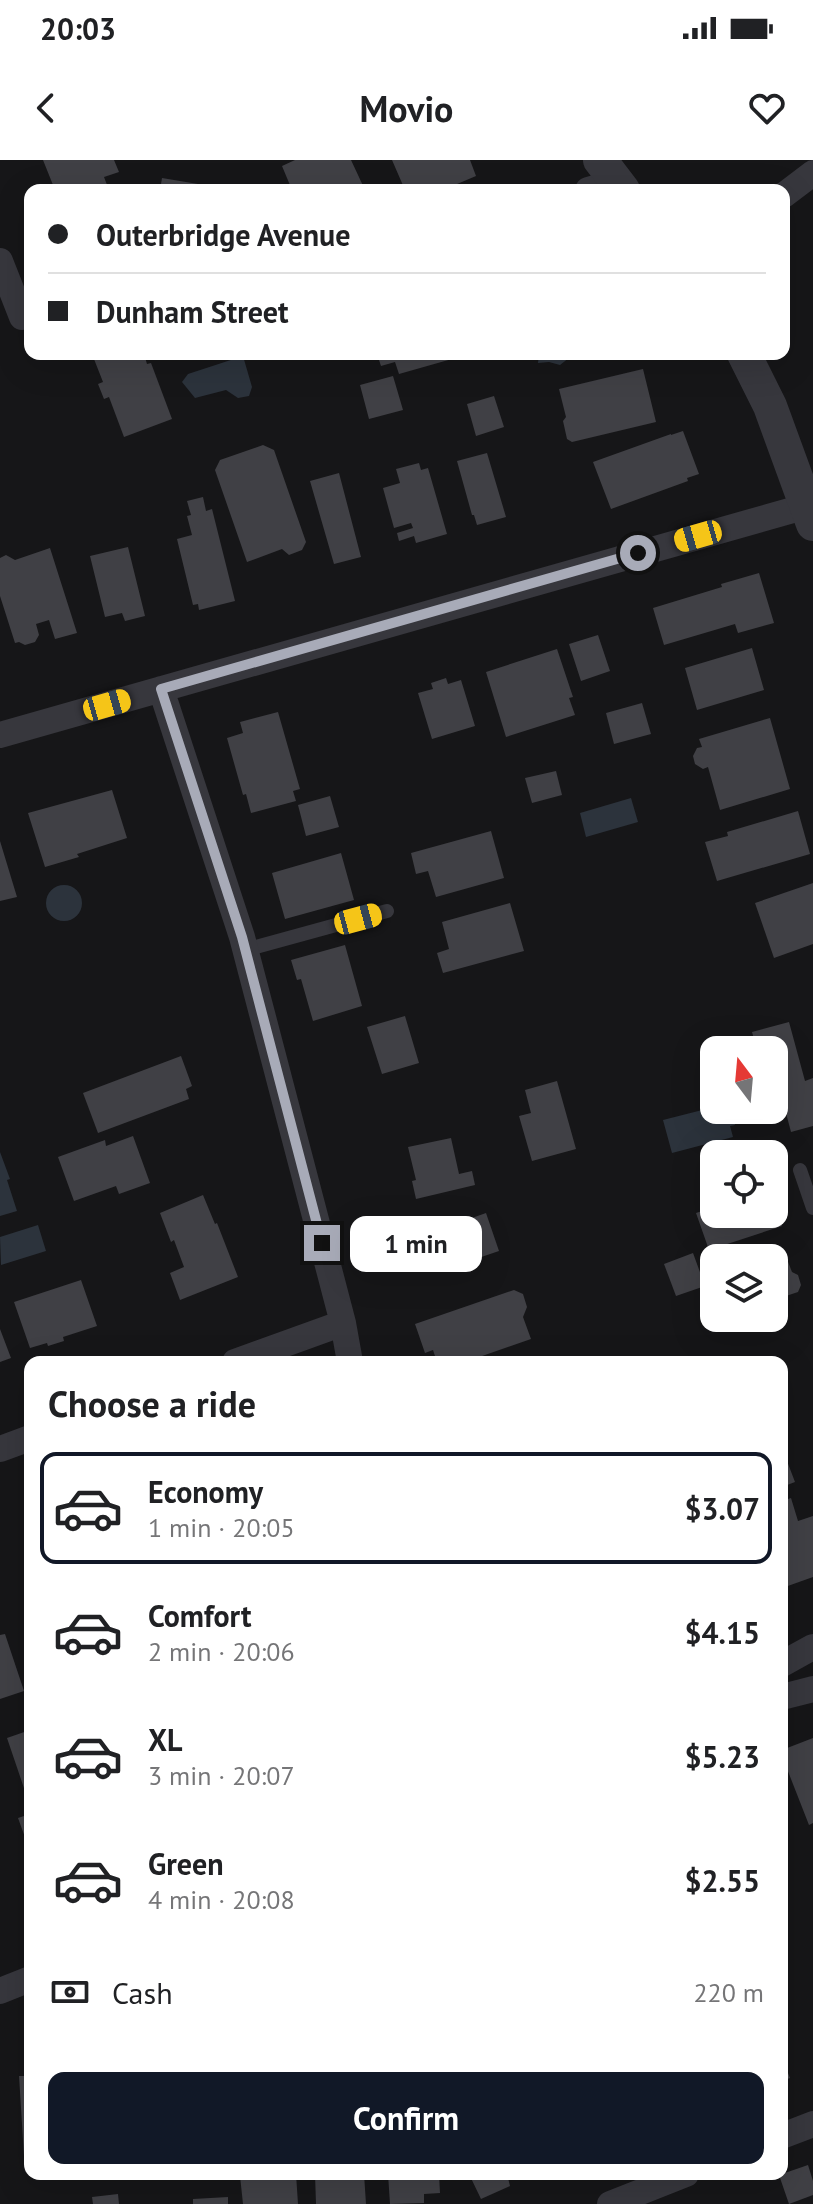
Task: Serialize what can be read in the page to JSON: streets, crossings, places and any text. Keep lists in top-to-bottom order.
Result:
{
  "north": "top",
  "page": {
    "status": "20:03",
    "header": "Movio",
    "banner": ["Outerbridge Avenue", "Dunham Street"],
    "bubble": "1 min",
    "heading": "Choose a ride",
    "list": [
      {
        "name": "Economy",
        "note": "1 min · 20:05",
        "value": "$3.07"
      },
      {
        "name": "Comfort",
        "note": "2 min · 20:06",
        "value": "$4.15"
      },
      {
        "name": "XL",
        "note": "3 min · 20:07",
        "value": "$5.23"
      },
      {
        "name": "Green",
        "note": "4 min · 20:08",
        "value": "$2.55"
      }
    ],
    "pay": ["Cash", "220 m"],
    "buttons": "Confirm"
  }
}
